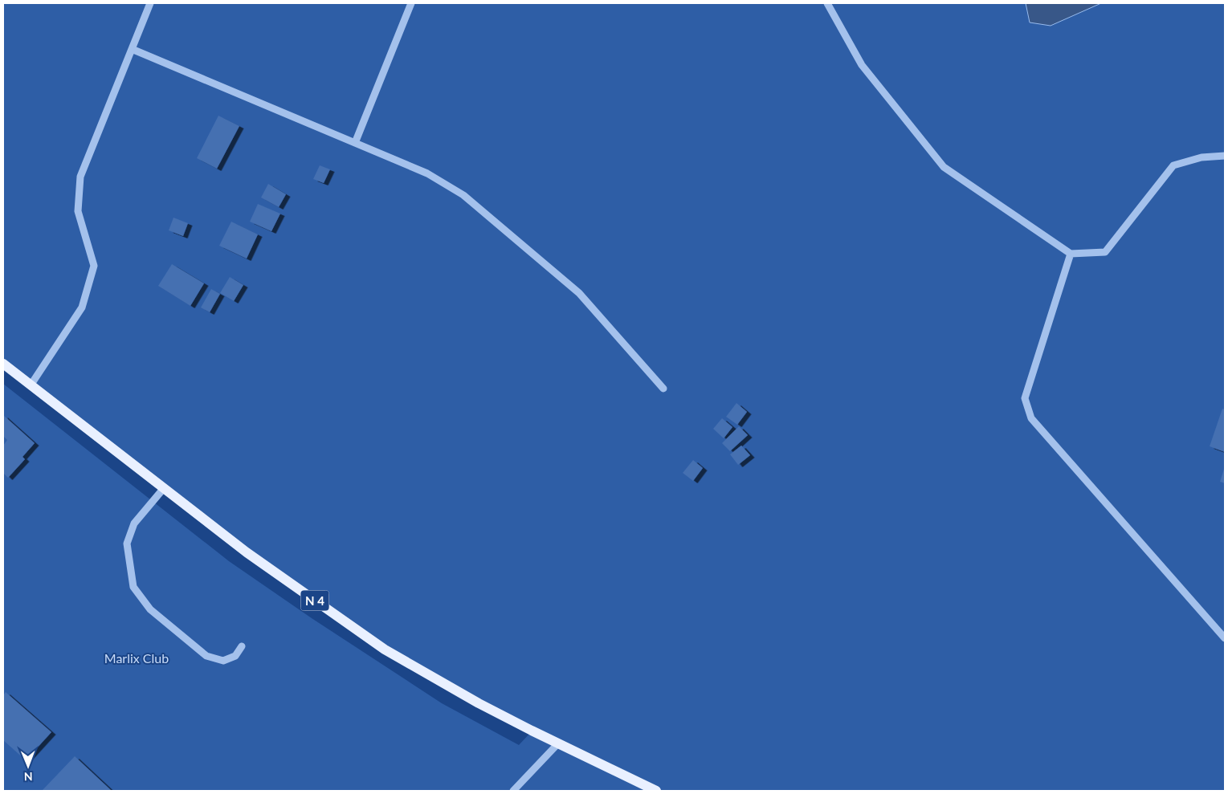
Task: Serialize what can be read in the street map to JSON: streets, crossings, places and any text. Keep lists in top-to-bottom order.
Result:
{
  "streets": {
    "main road": ["N 4"]
  },
  "parks": ["Marlix Club"],
  "north": "bottom"
}
